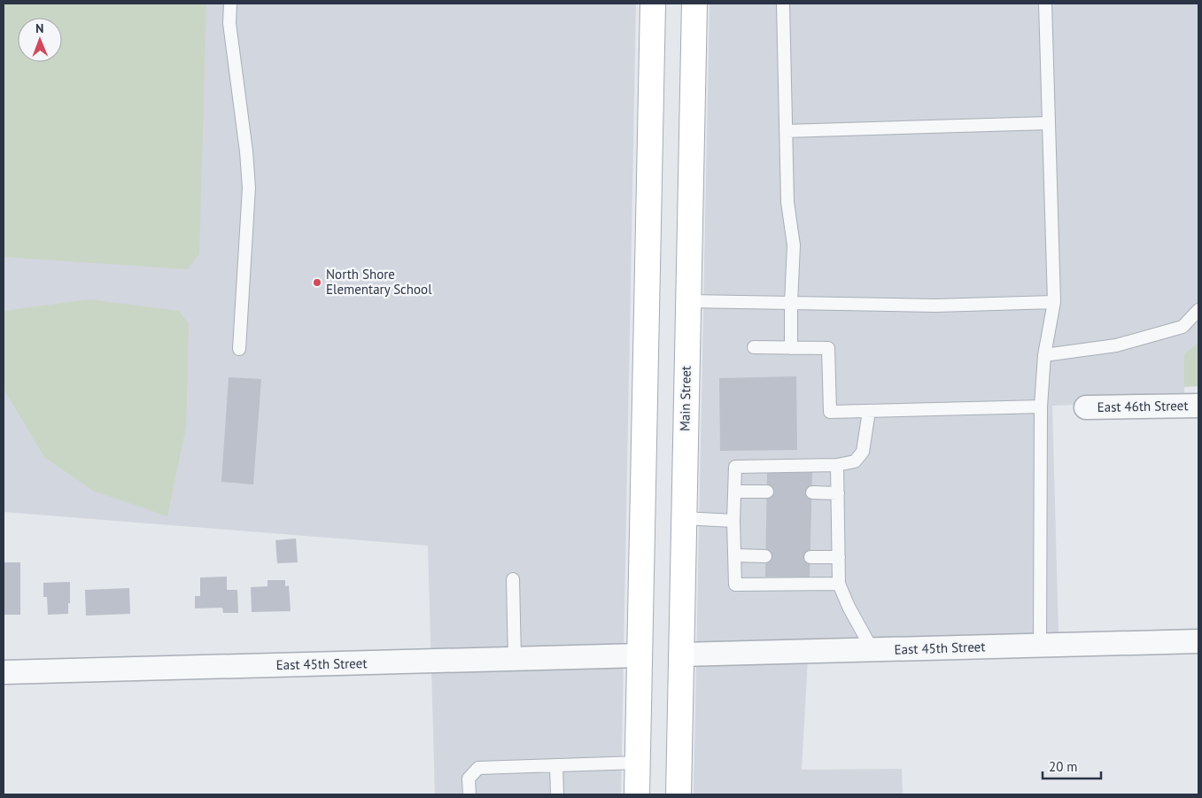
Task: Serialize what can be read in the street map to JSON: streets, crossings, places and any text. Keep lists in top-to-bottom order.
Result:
{
  "streets": {
    "main road": ["Main Street"],
    "street": ["East 46th Street", "East 45th Street"]
  },
  "crossings": [
    ["Main Street", "East 45th Street"]
  ],
  "places": ["North Shore Elementary School"],
  "scale_bar": "20 m",
  "north": "top"
}
